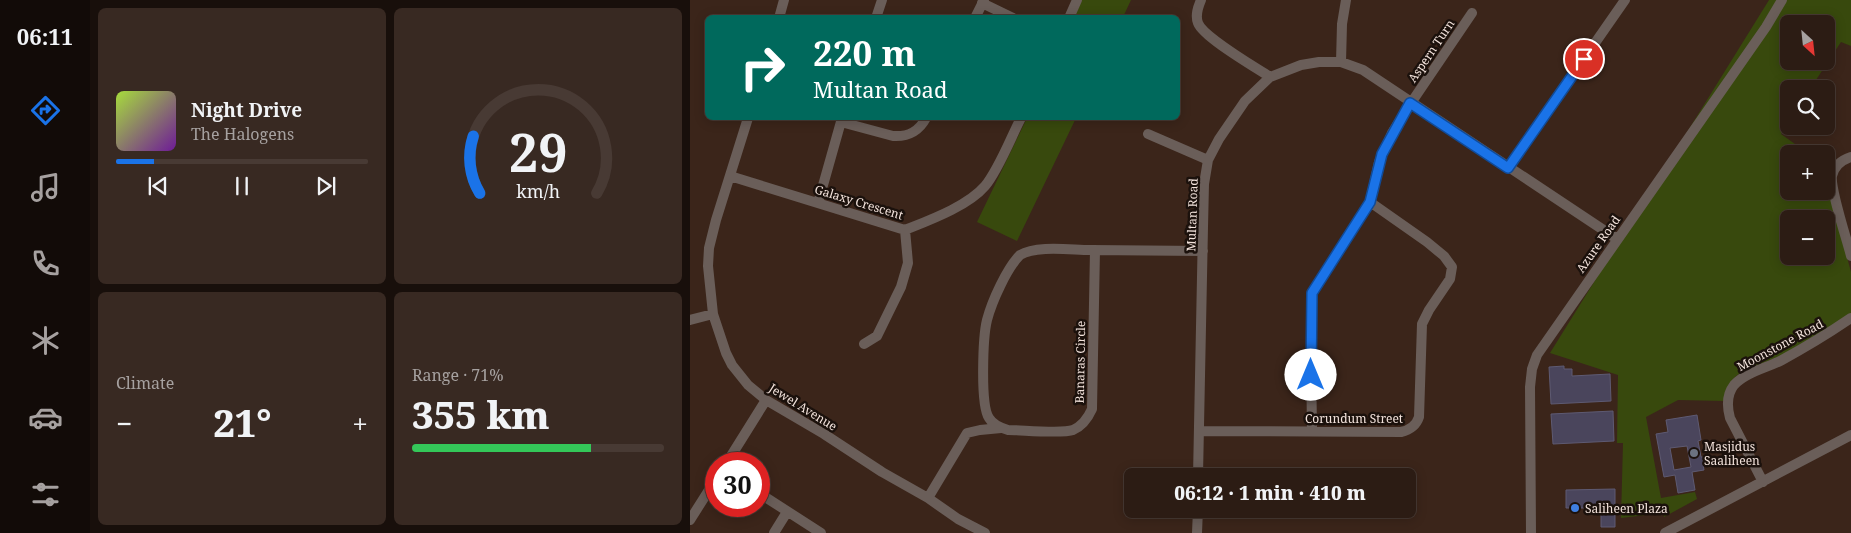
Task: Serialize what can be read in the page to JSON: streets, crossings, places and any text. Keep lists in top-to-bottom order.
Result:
{
  "streets": {
    "street": [
      "Aspern Turn",
      "Galaxy Crescent",
      "Multan Road",
      "Azure Road",
      "Moonstone Road",
      "Banaras Circle",
      "Jewel Avenue",
      "Corundum Street"
    ]
  },
  "crossings": [
    ["Aspern Turn", "Multan Road"],
    ["Aspern Turn", "Corundum Street"],
    ["Galaxy Crescent", "Jewel Avenue"],
    ["Multan Road", "Azure Road"],
    ["Multan Road", "Corundum Street"],
    ["Banaras Circle", "Jewel Avenue"]
  ],
  "places": ["Masjidus Saaliheen", "Saliheen Plaza"],
  "north": "bottom right",
  "page": {
    "tabs": "06:11",
    "map_buttons": ["+", "−"],
    "turn": ["220 m", "Multan Road"],
    "song": ["Night Drive", "The Halogens"],
    "tile": [
      "Climate",
      ["Range · 71%", "355 km"]
    ],
    "heat": ["−", "21°", "+"],
    "limit": "30",
    "trip": "06:12 · 1 min · 410 m",
    "gauge": ["29", "km/h"]
  }
}
